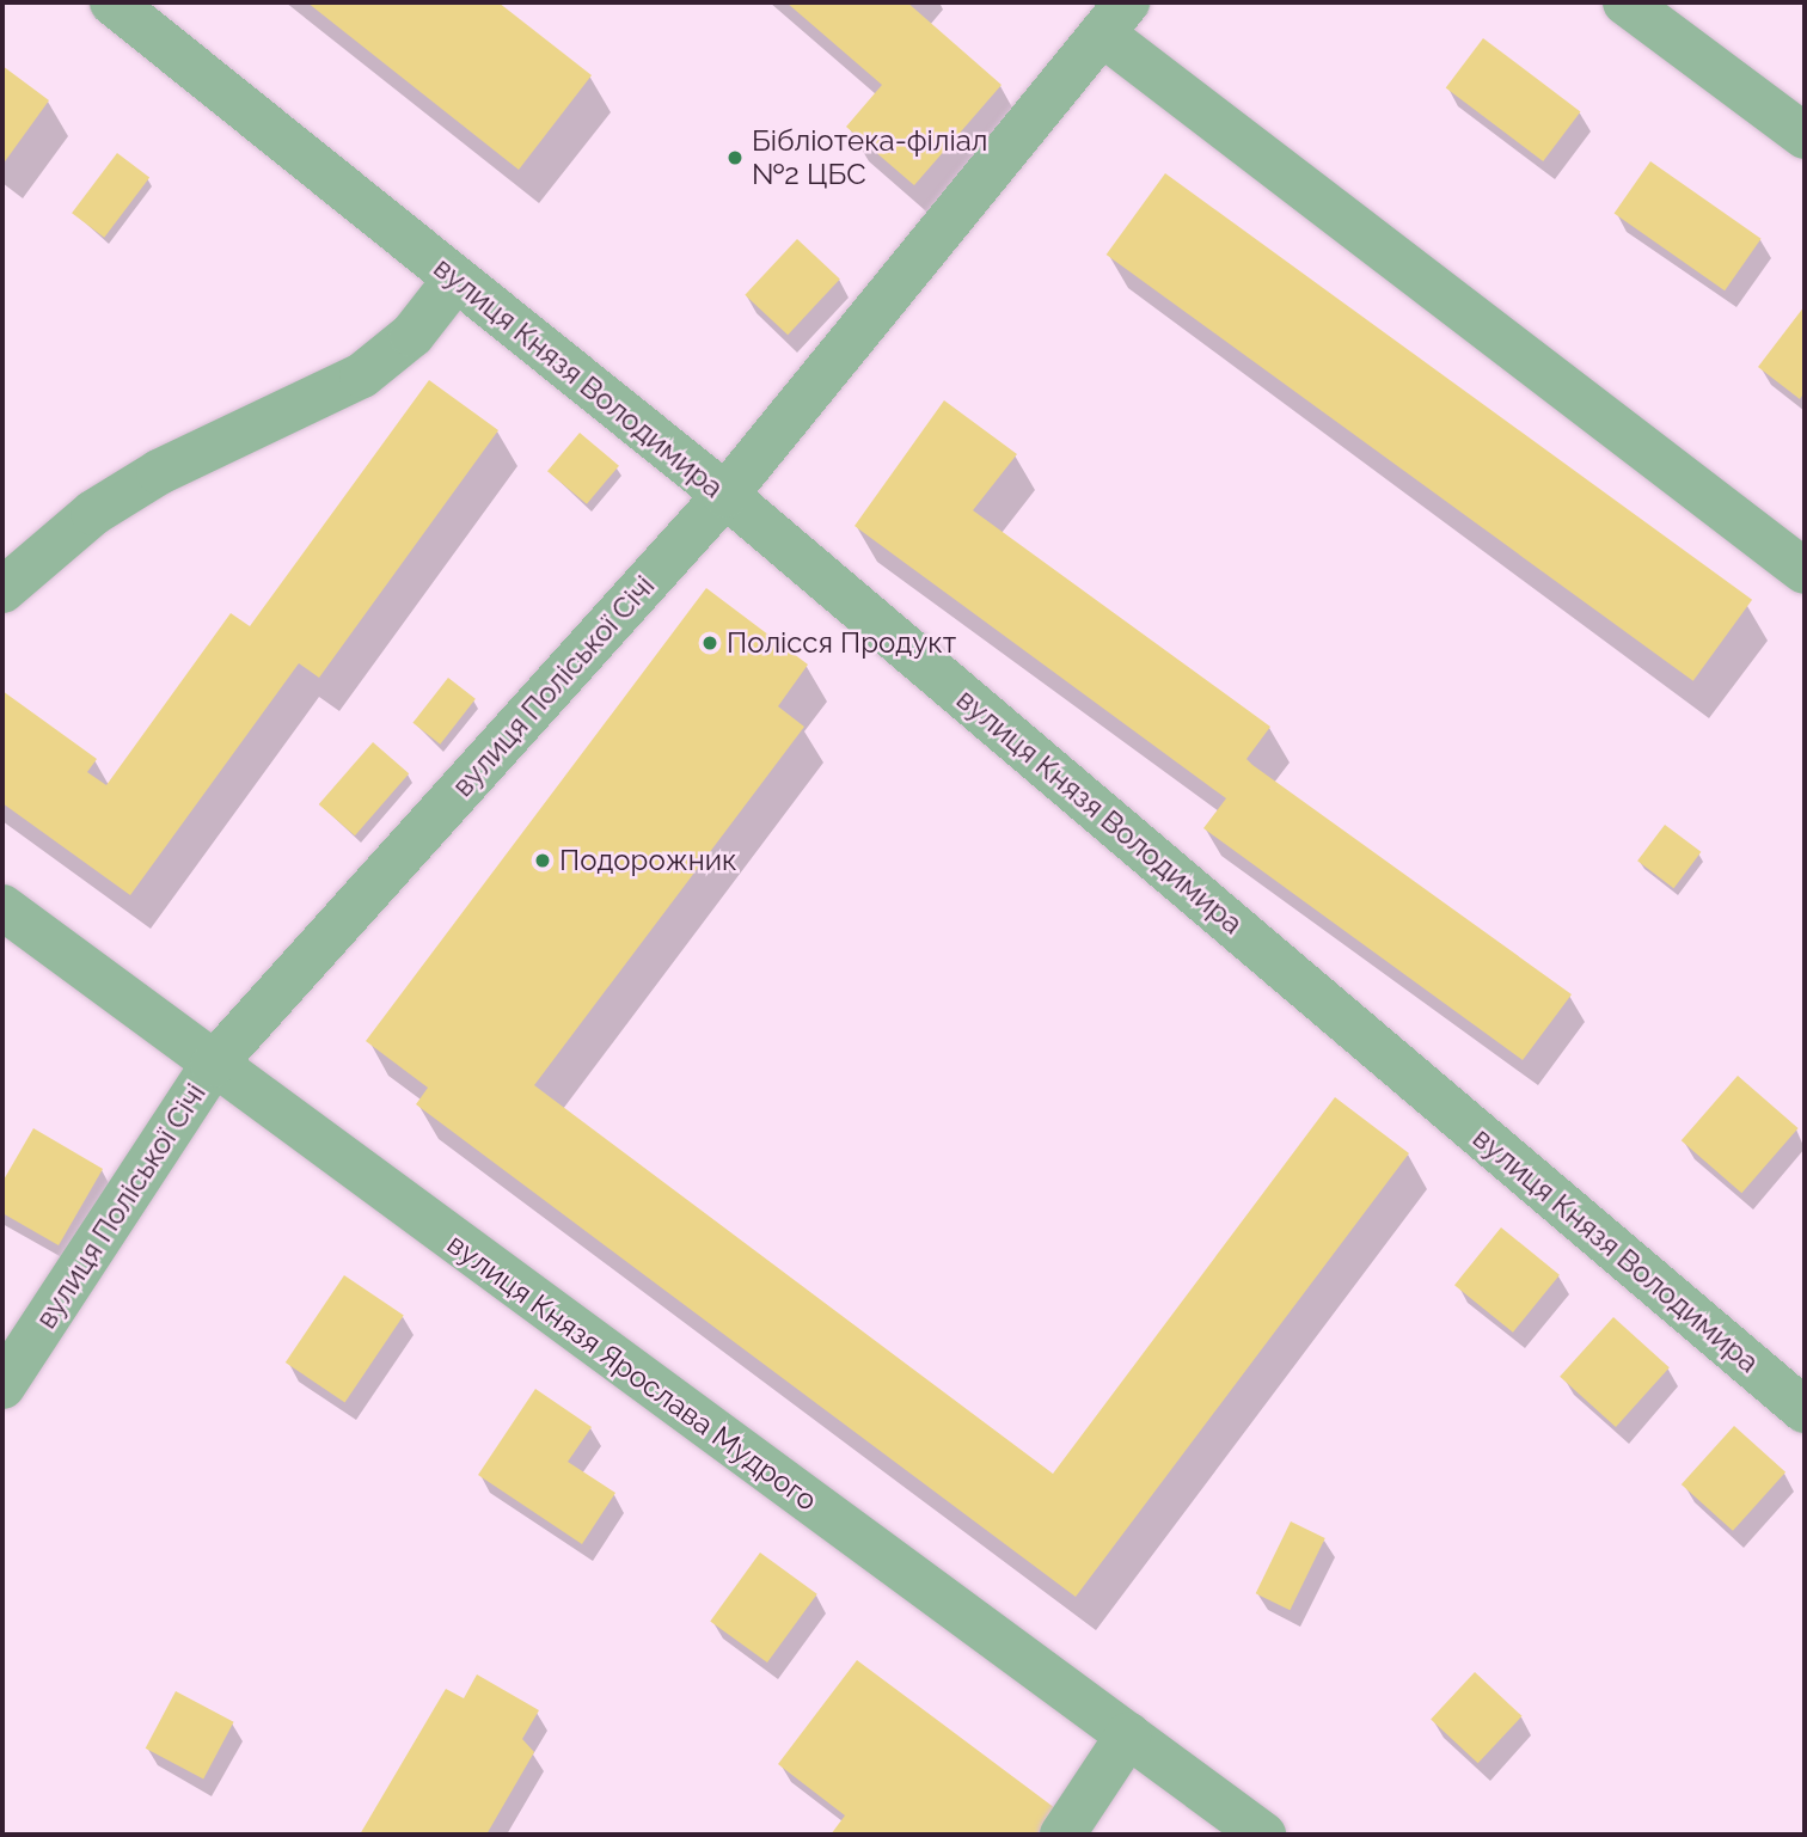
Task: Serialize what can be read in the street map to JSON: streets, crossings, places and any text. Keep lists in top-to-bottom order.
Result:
{
  "streets": {
    "street": ["вулиця Князя Володимира", "вулиця Поліської Січі", "вулиця Князя Ярослава Мудрого"]
  },
  "crossings": [
    ["вулиця Князя Володимира", "вулиця Поліської Січі"],
    ["вулиця Поліської Січі", "вулиця Князя Ярослава Мудрого"]
  ],
  "places": ["Бібліотека-філіал №2 ЦБС", "Полісся Продукт", "Подорожник"]
}
